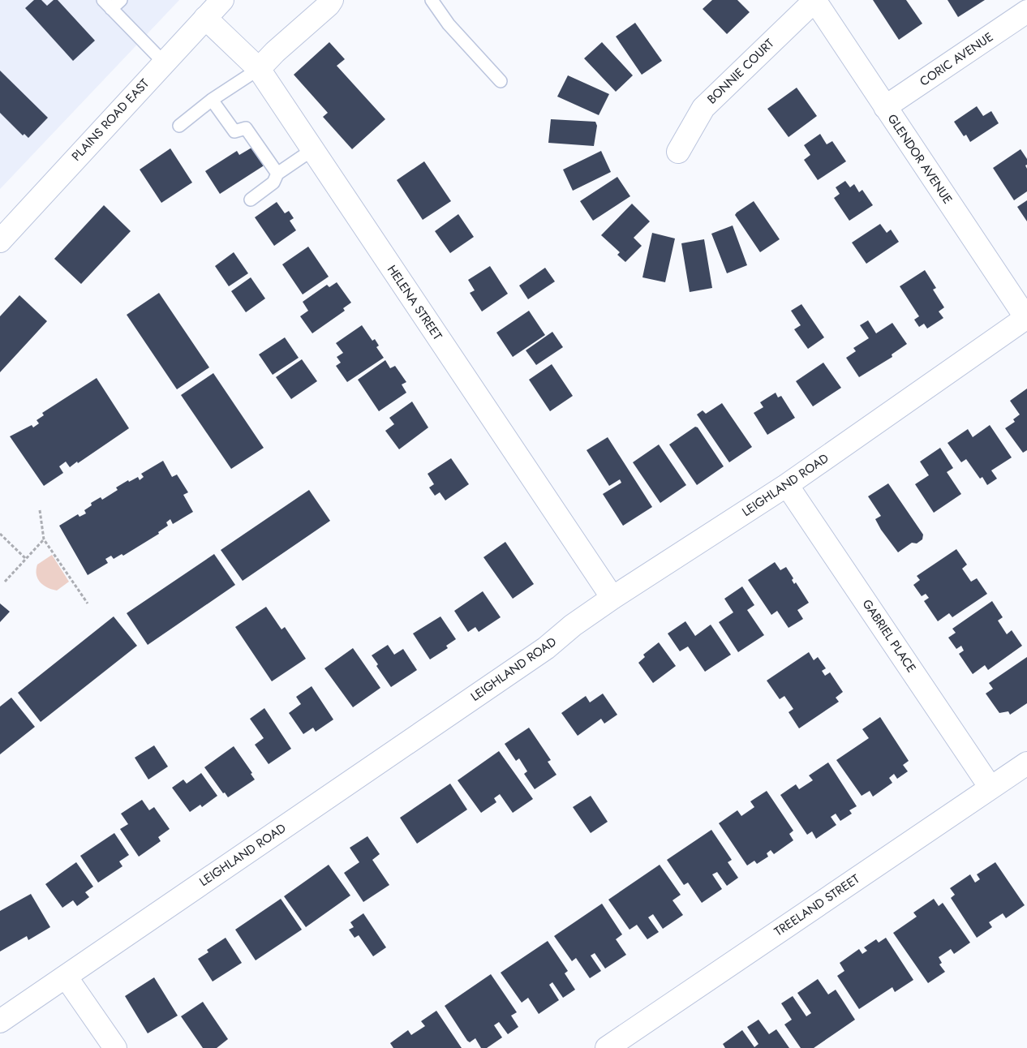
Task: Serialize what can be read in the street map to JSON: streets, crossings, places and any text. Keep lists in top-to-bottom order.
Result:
{
  "streets": {
    "street": [
      "CORIC AVENUE",
      "BONNIE COURT",
      "PLAINS ROAD EAST",
      "GLENDOR AVENUE",
      "HELENA STREET",
      "LEIGHLAND ROAD",
      "GABRIEL PLACE",
      "TREELAND STREET"
    ]
  },
  "crossings": [
    ["CORIC AVENUE", "GLENDOR AVENUE"],
    ["BONNIE COURT", "GLENDOR AVENUE"],
    ["PLAINS ROAD EAST", "HELENA STREET"],
    ["GLENDOR AVENUE", "LEIGHLAND ROAD"],
    ["HELENA STREET", "LEIGHLAND ROAD"],
    ["LEIGHLAND ROAD", "GABRIEL PLACE"],
    ["GABRIEL PLACE", "TREELAND STREET"]
  ]
}
